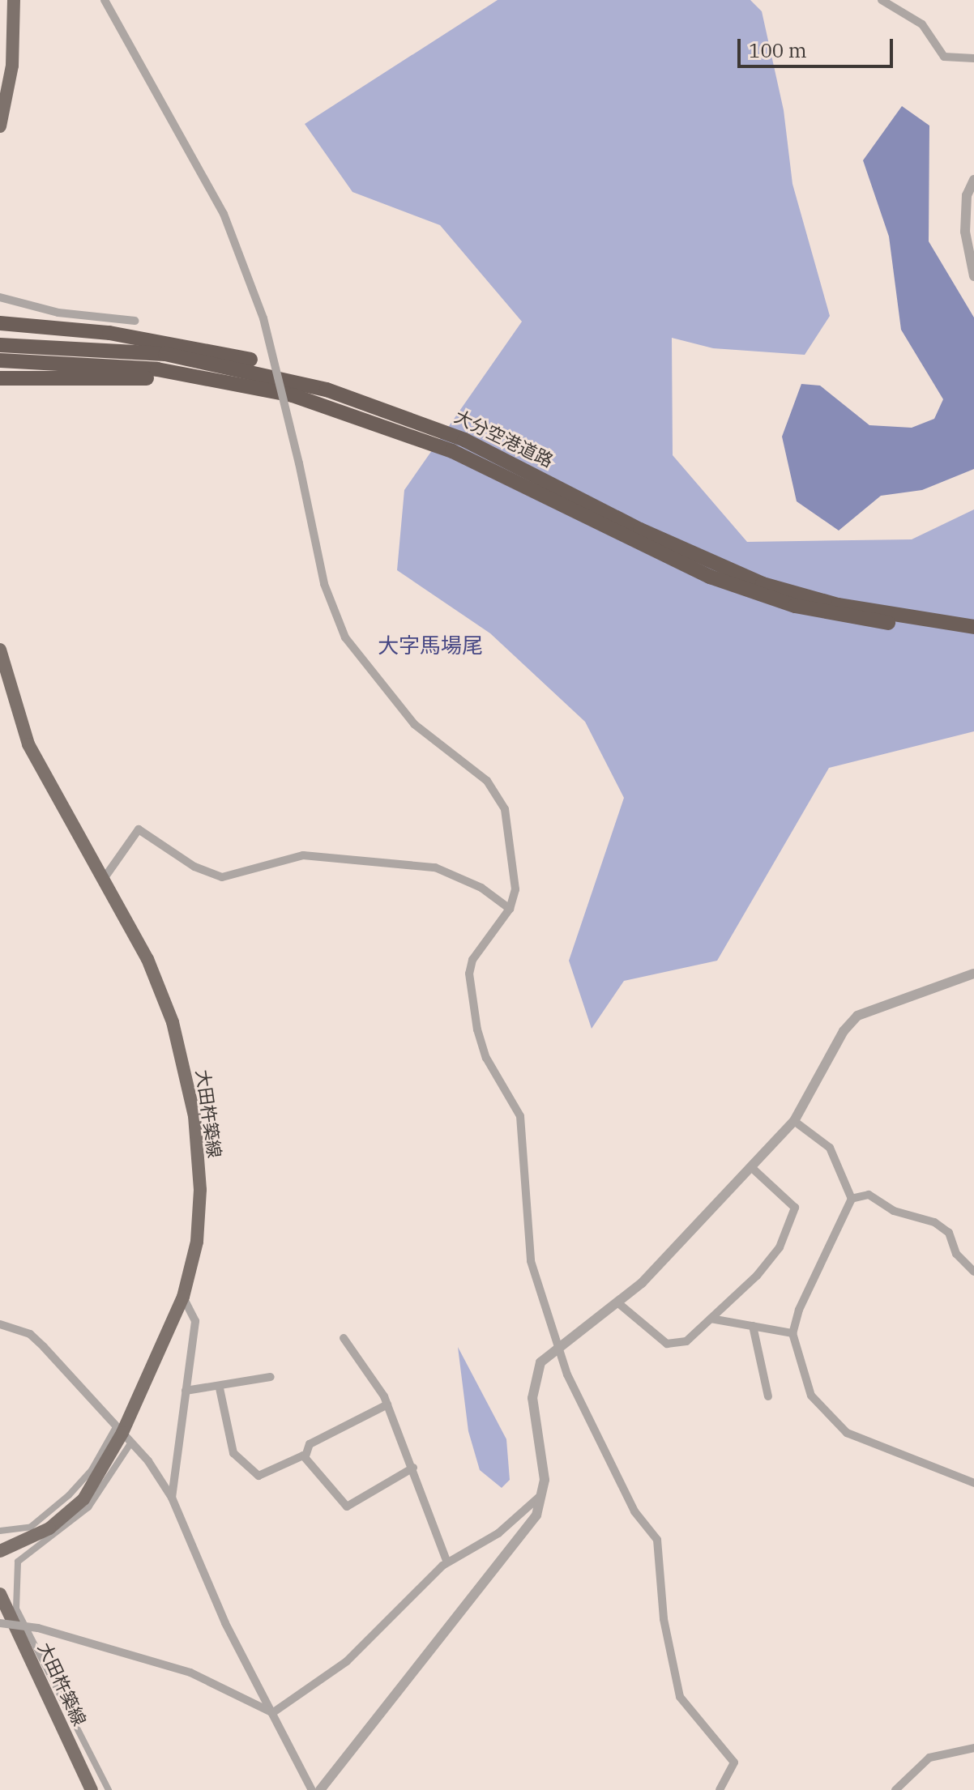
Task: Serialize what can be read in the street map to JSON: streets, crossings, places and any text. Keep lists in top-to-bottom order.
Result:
{
  "streets": {
    "highway": ["大分空港道路"],
    "main road": ["大田杵築線"]
  },
  "districts": ["大字馬場尾"],
  "scale_bar": "100 m"
}
